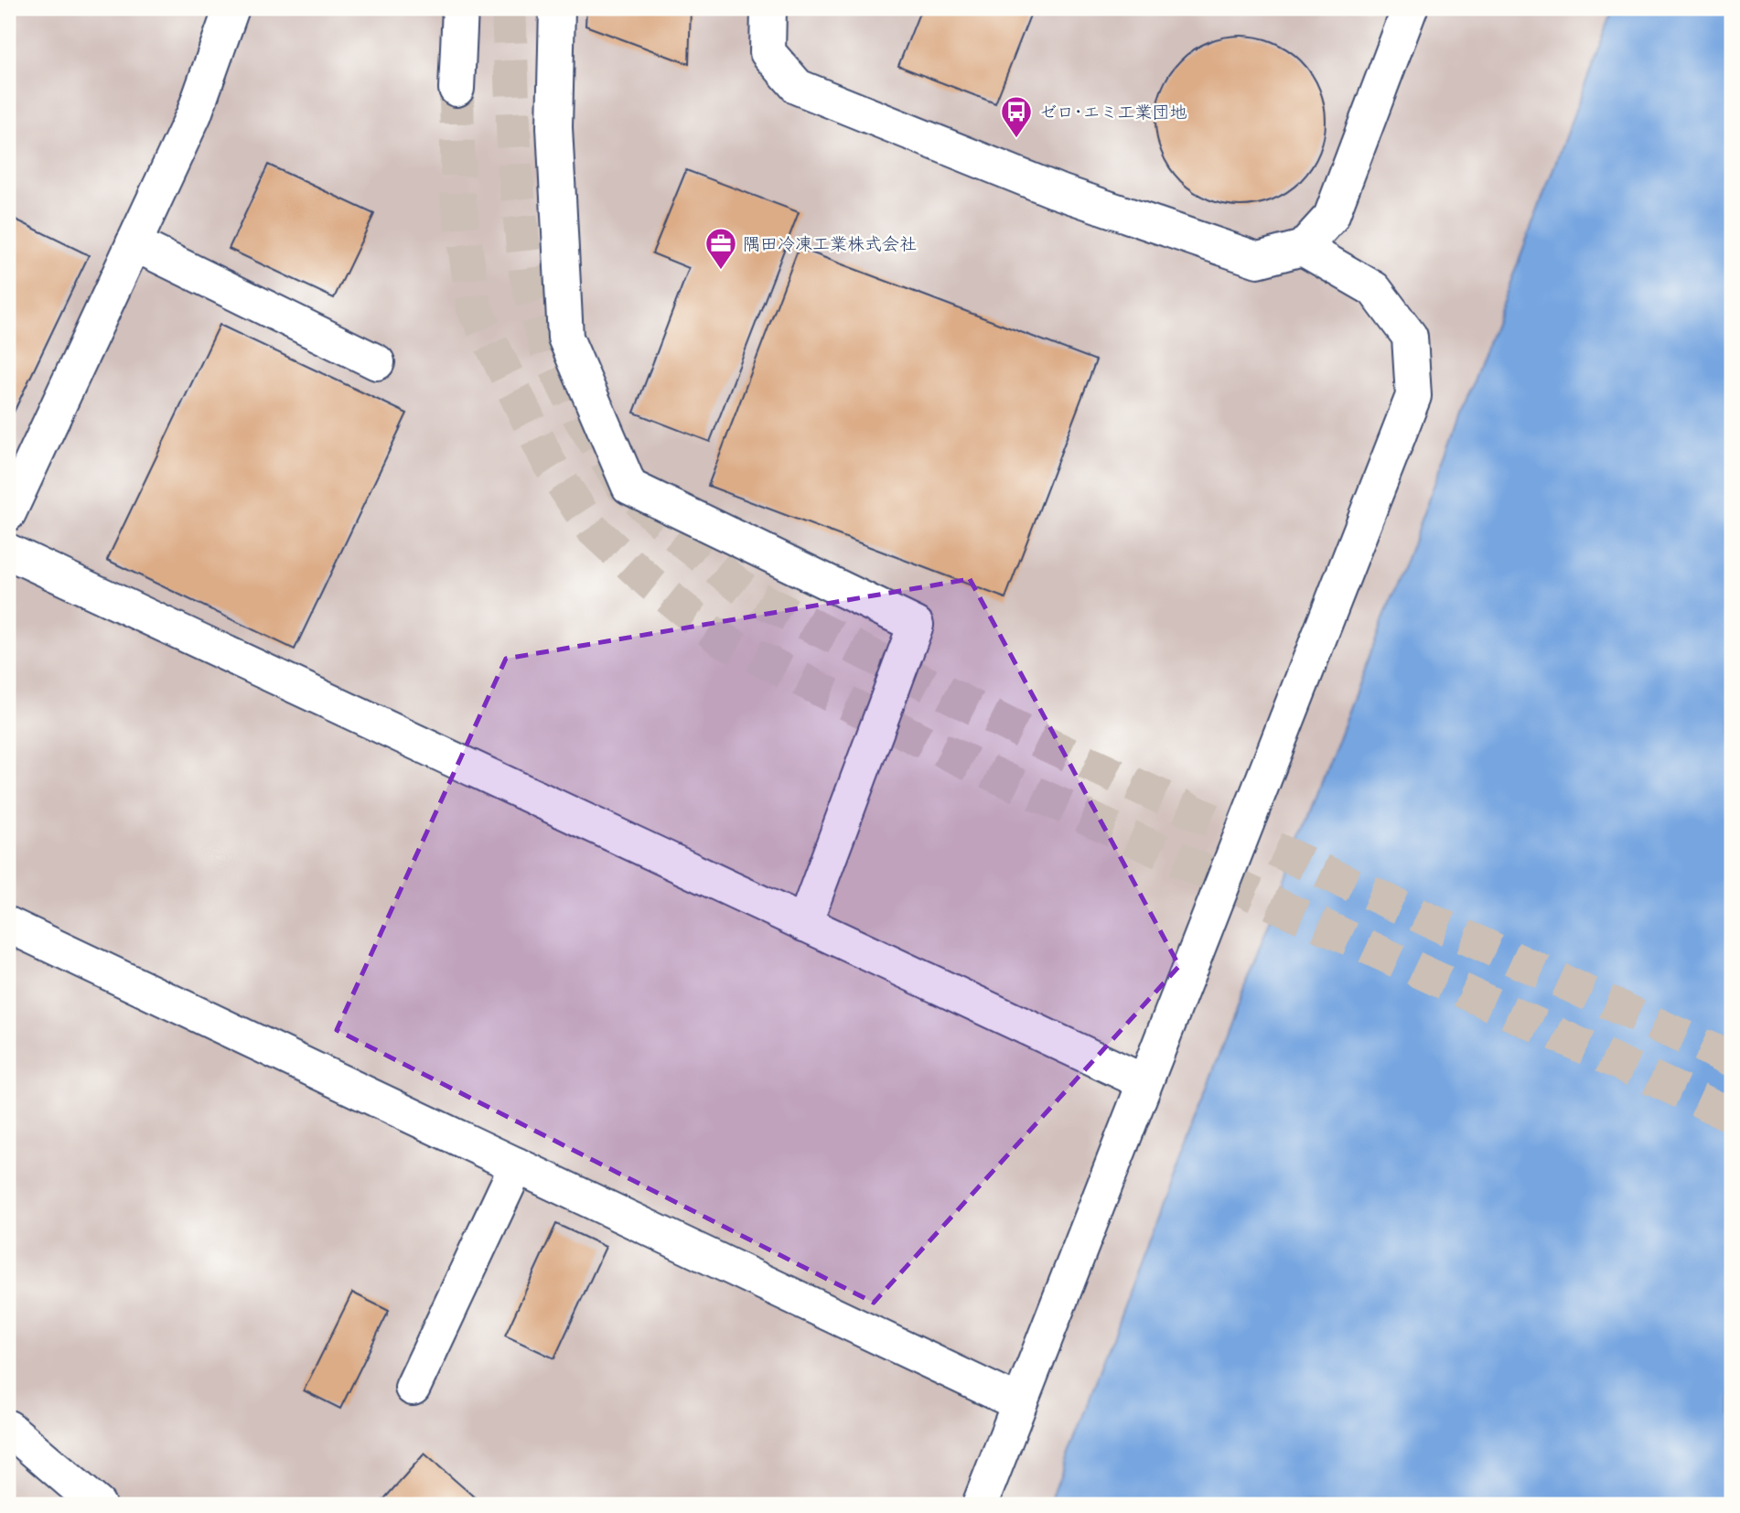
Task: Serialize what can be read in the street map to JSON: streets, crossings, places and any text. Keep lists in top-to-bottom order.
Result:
{
  "places": {
    "bus stop": ["ゼロ･エミ工業団地"],
    "office": ["隅田冷凍工業株式会社"]
  }
}
